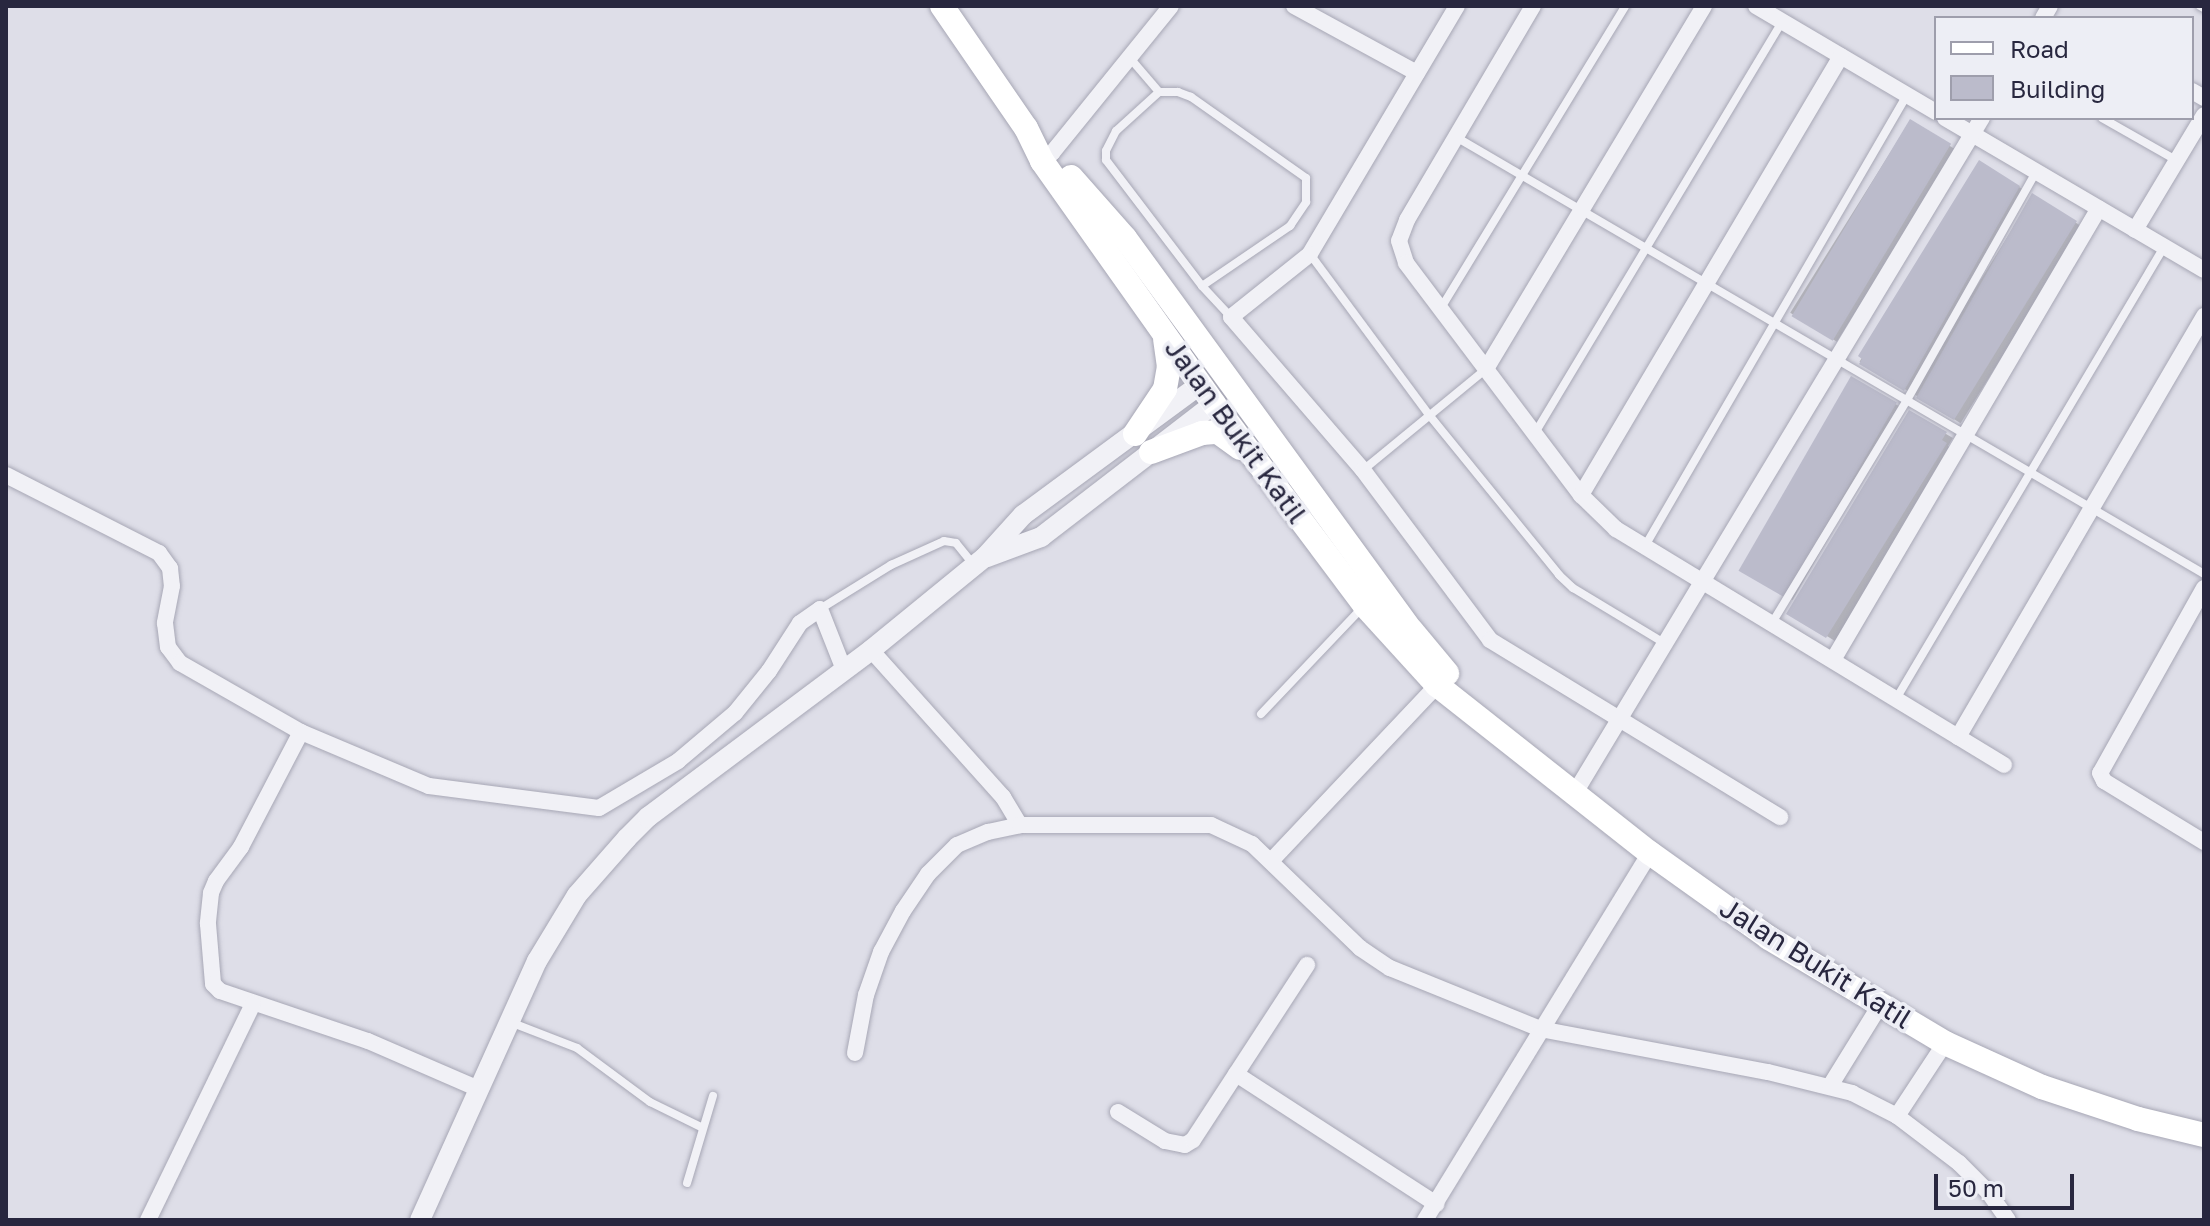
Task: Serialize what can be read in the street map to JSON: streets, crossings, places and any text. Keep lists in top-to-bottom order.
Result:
{
  "streets": {
    "main road": ["Jalan Bukit Katil"]
  },
  "legend": ["Road", "Building"],
  "scale_bar": "50 m"
}
